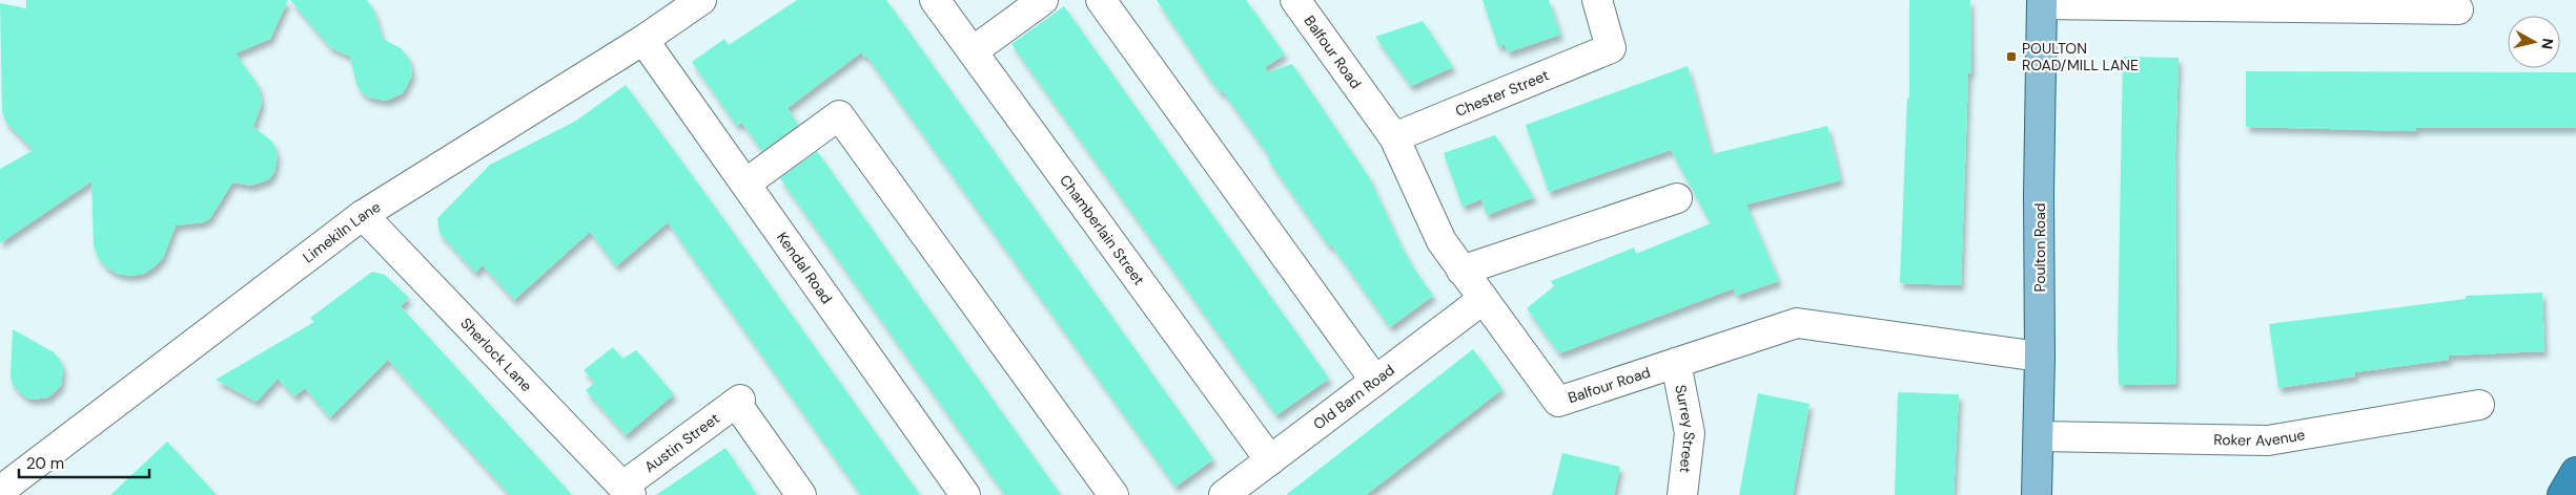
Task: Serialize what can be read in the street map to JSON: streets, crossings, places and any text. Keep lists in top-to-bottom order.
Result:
{
  "streets": {
    "main road": ["Poulton Road"],
    "street": [
      "Balfour Road",
      "Chester Street",
      "Chamberlain Street",
      "Limekiln Lane",
      "Kendal Road",
      "Sherlock Lane",
      "Old Barn Road",
      "Surrey Street",
      "Roker Avenue",
      "Austin Street"
    ]
  },
  "crossings": [
    ["Balfour Road", "Chester Street"],
    ["Balfour Road", "Poulton Road"],
    ["Balfour Road", "Old Barn Road"],
    ["Balfour Road", "Surrey Street"],
    ["Chamberlain Street", "Old Barn Road"],
    ["Limekiln Lane", "Kendal Road"],
    ["Limekiln Lane", "Sherlock Lane"],
    ["Poulton Road", "Roker Avenue"],
    ["Sherlock Lane", "Austin Street"]
  ],
  "places": {
    "transit": ["POULTON ROAD/MILL LANE"]
  },
  "scale_bar": "20 m",
  "north": "right"
}
